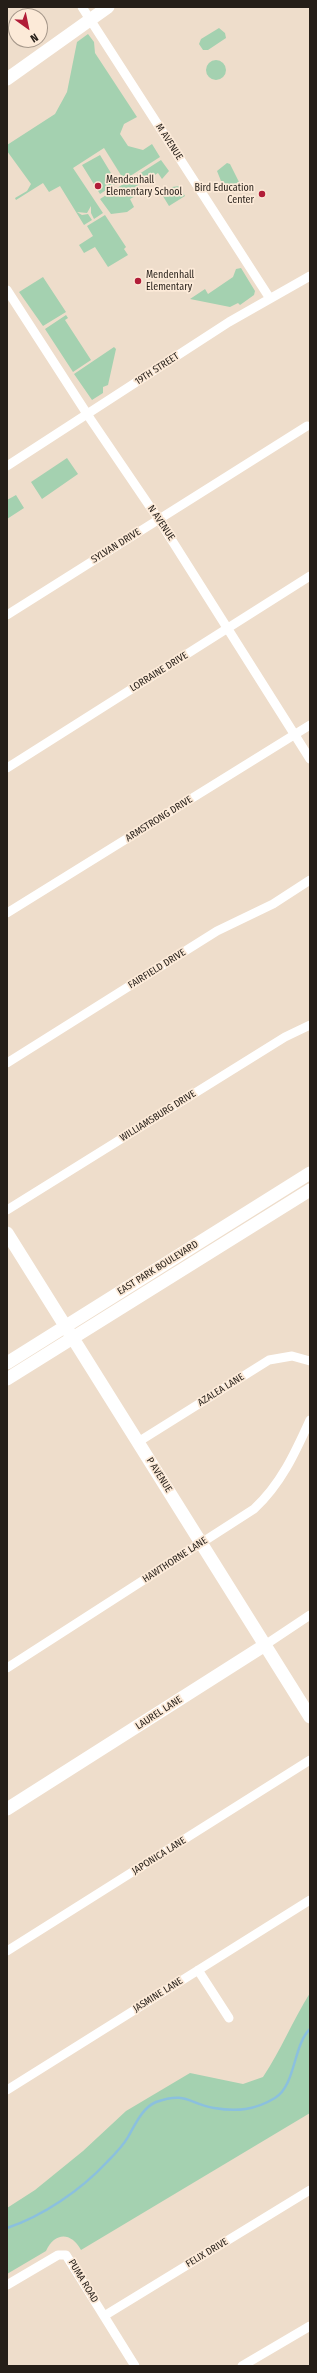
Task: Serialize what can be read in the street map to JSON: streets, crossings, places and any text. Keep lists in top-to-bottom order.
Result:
{
  "streets": {
    "street": [
      "M AVENUE",
      "19TH STREET",
      "N AVENUE",
      "SYLVAN DRIVE",
      "LORRAINE DRIVE",
      "ARMSTRONG DRIVE",
      "FAIRFIELD DRIVE",
      "WILLIAMSBURG DRIVE",
      "EAST PARK BOULEVARD",
      "AZALEA LANE",
      "P AVENUE",
      "HAWTHORNE LANE",
      "LAUREL LANE",
      "JAPONICA LANE",
      "JASMINE LANE",
      "FELIX DRIVE",
      "PUMA ROAD"
    ]
  },
  "crossings": [
    ["M AVENUE", "19TH STREET"],
    ["19TH STREET", "N AVENUE"],
    ["N AVENUE", "SYLVAN DRIVE"],
    ["N AVENUE", "LORRAINE DRIVE"],
    ["N AVENUE", "ARMSTRONG DRIVE"],
    ["EAST PARK BOULEVARD", "P AVENUE"],
    ["AZALEA LANE", "P AVENUE"],
    ["P AVENUE", "HAWTHORNE LANE"],
    ["P AVENUE", "LAUREL LANE"],
    ["FELIX DRIVE", "PUMA ROAD"]
  ],
  "places": ["Mendenhall Elementary School", "Bird Education Center", "Mendenhall Elementary"],
  "north": "bottom right"
}
